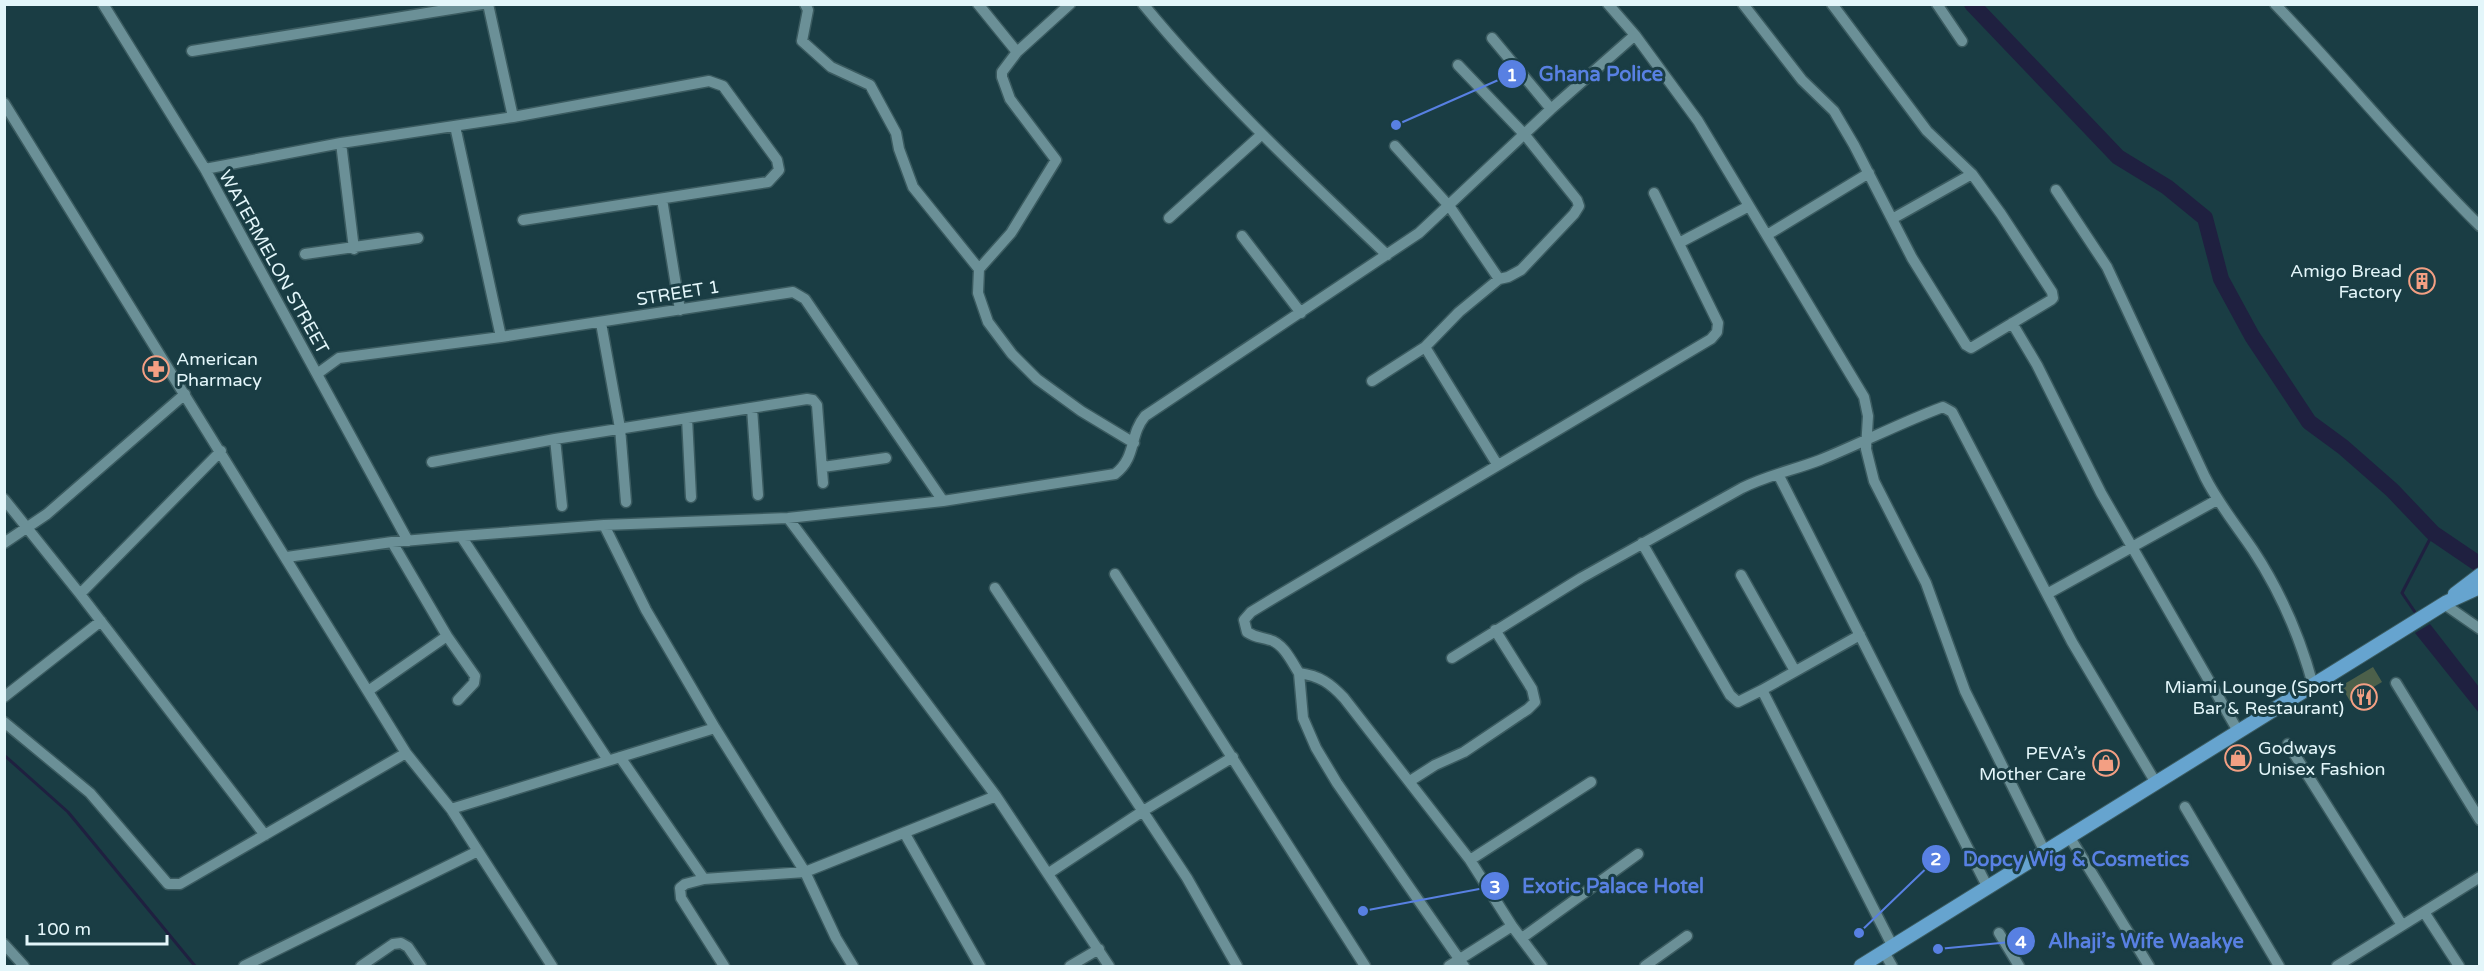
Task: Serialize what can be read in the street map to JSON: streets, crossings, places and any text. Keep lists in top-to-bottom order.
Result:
{
  "streets": {
    "street": ["WATERMELON STREET", "STREET 1"]
  },
  "crossings": [
    ["WATERMELON STREET", "STREET 1"]
  ],
  "places": {
    "other": [
      "Ghana Police",
      "Exotic Palace Hotel",
      "Dopcy Wig & Cosmetics",
      "Alhaji’s Wife Waakye"
    ],
    "building": ["Amigo Bread Factory"],
    "pharmacy": ["American Pharmacy"],
    "restaurant": ["Miami Lounge (Sport Bar & Restaurant)"],
    "shop": ["Godways Unisex Fashion", "PEVA’s Mother Care"]
  },
  "scale_bar": "100 m"
}
